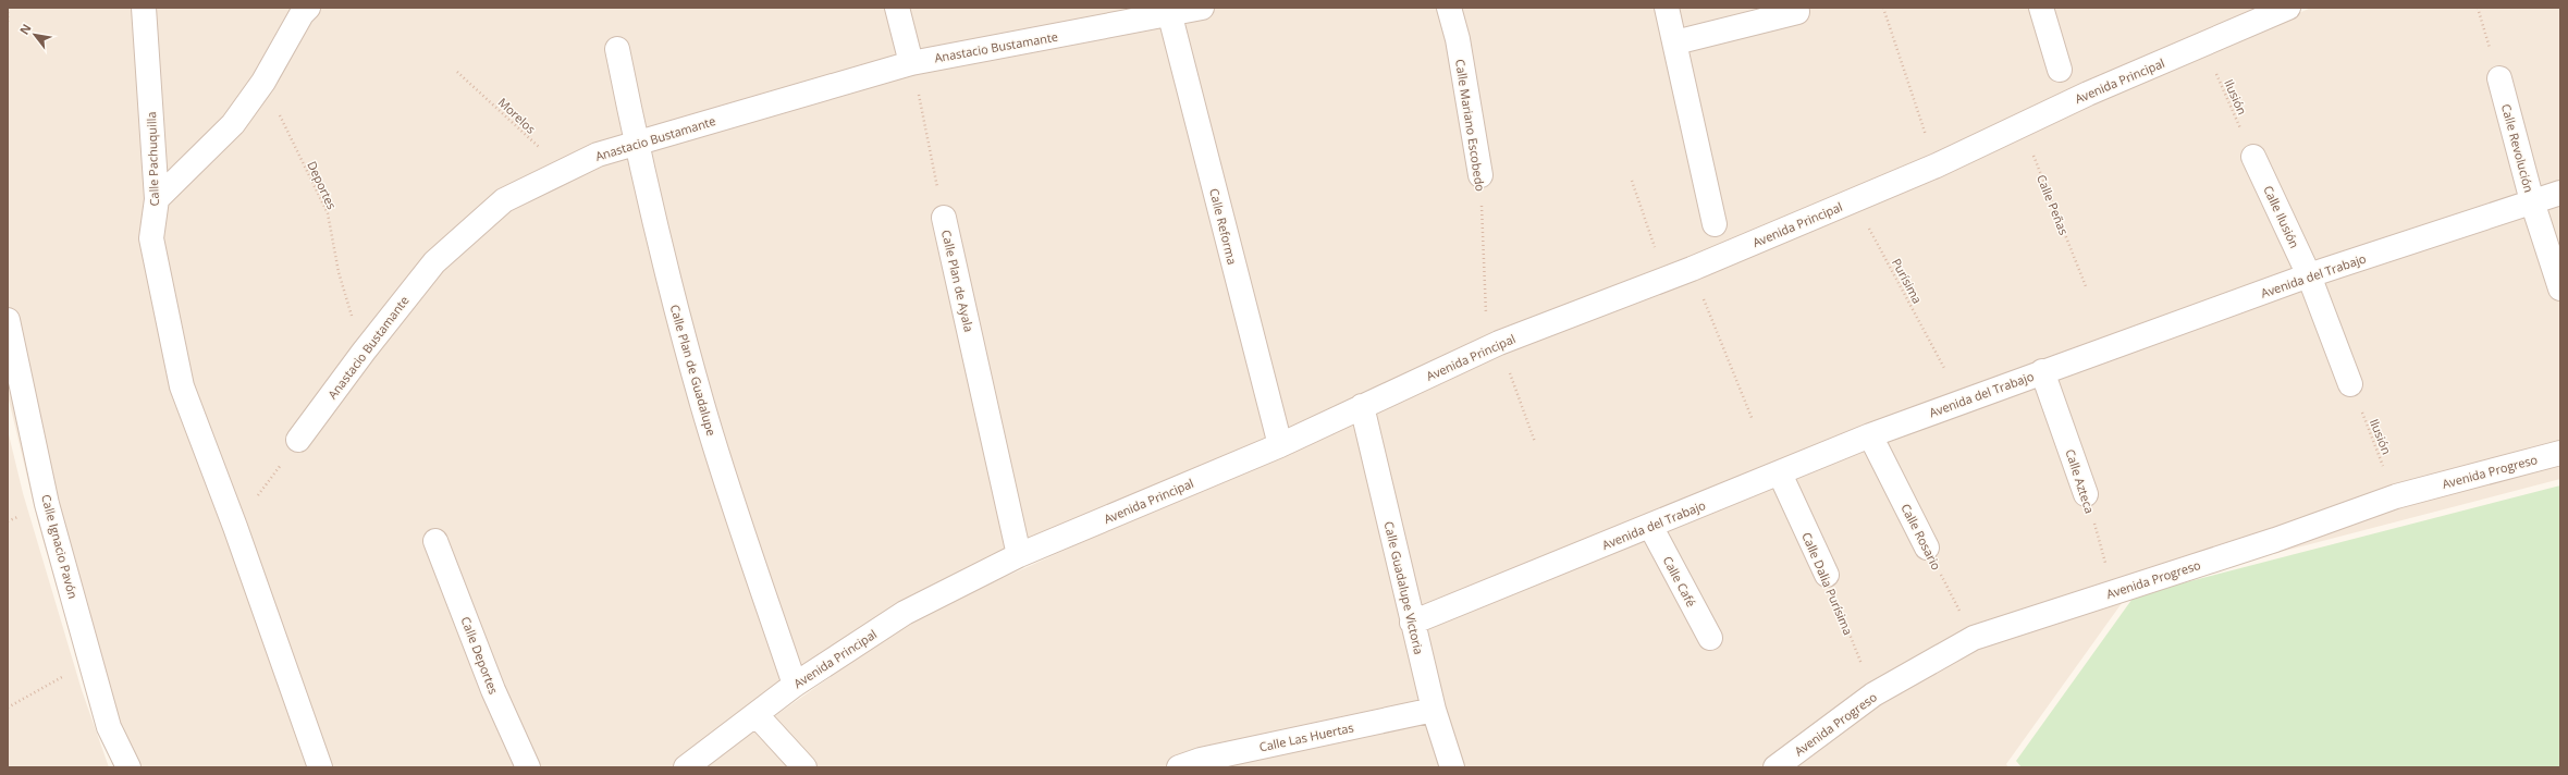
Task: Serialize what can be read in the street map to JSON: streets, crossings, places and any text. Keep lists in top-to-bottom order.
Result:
{
  "streets": {
    "street": [
      "Anastacio Bustamante",
      "Avenida Principal",
      "Calle Mariano Escobedo",
      "Calle Revolución",
      "Calle Pachuquilla",
      "Calle Ilusión",
      "Calle Reforma",
      "Avenida del Trabajo",
      "Calle Plan de Ayala",
      "Calle Plan de Guadalupe",
      "Avenida Progreso",
      "Calle Azteca",
      "Calle Rosario",
      "Calle Ignacio Pavón",
      "Calle Café",
      "Calle Dalia Purísima",
      "Calle Guadalupe Victoria",
      "Calle Deportes",
      "Calle Las Huertas"
    ],
    "path": [
      "Ilusión",
      "Morelos",
      "Deportes",
      "Calle Peñas",
      "Purísima"
    ]
  },
  "crossings": [
    ["Anastacio Bustamante", "Morelos"],
    ["Anastacio Bustamante", "Deportes"],
    ["Anastacio Bustamante", "Calle Reforma"],
    ["Anastacio Bustamante", "Calle Plan de Ayala"],
    ["Anastacio Bustamante", "Calle Plan de Guadalupe"],
    ["Avenida Principal", "Ilusión"],
    ["Avenida Principal", "Calle Mariano Escobedo"],
    ["Avenida Principal", "Calle Peñas"],
    ["Avenida Principal", "Calle Reforma"],
    ["Avenida Principal", "Calle Plan de Ayala"],
    ["Avenida Principal", "Purísima"],
    ["Avenida Principal", "Calle Plan de Guadalupe"],
    ["Avenida Principal", "Calle Guadalupe Victoria"],
    ["Ilusión", "Calle Ilusión"],
    ["Ilusión", "Avenida Progreso"],
    ["Calle Revolución", "Avenida del Trabajo"],
    ["Calle Ilusión", "Avenida del Trabajo"],
    ["Avenida del Trabajo", "Calle Azteca"],
    ["Avenida del Trabajo", "Calle Rosario"],
    ["Avenida del Trabajo", "Calle Café"],
    ["Avenida del Trabajo", "Calle Dalia Purísima"],
    ["Avenida del Trabajo", "Calle Guadalupe Victoria"],
    ["Avenida Progreso", "Calle Azteca"],
    ["Avenida Progreso", "Calle Rosario"],
    ["Avenida Progreso", "Calle Dalia Purísima"],
    ["Calle Guadalupe Victoria", "Calle Las Huertas"]
  ],
  "north": "top left"
}
